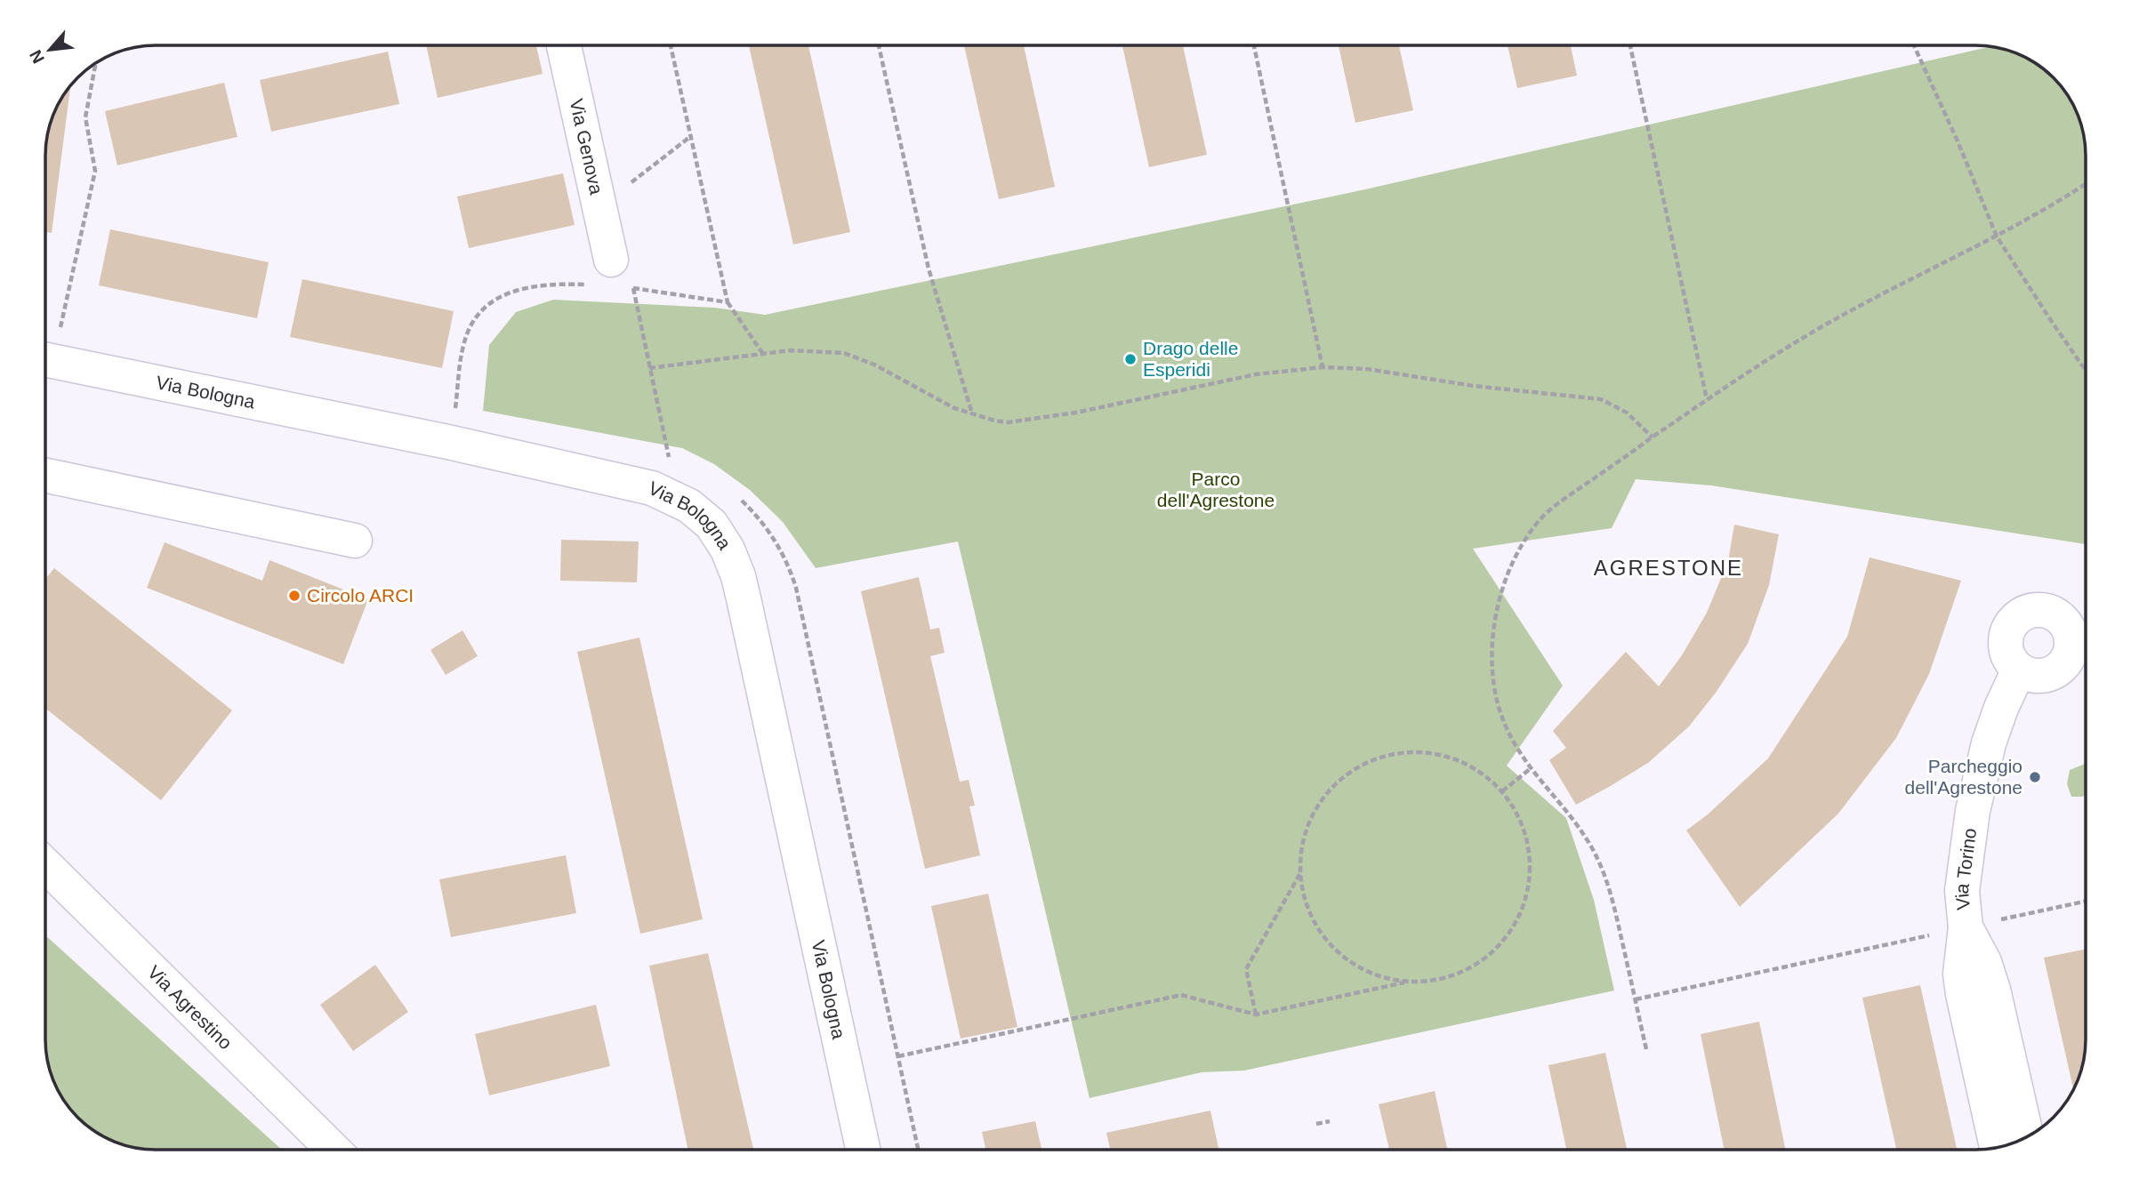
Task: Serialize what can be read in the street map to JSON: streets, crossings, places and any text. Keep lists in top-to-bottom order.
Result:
{
  "streets": {
    "street": [
      "Via Genova",
      "Via Bologna",
      "Via Torino",
      "Via Agrestino"
    ]
  },
  "districts": ["AGRESTONE"],
  "parks": ["Parco dell'Agrestone"],
  "places": ["Drago delle Esperidi", "Circolo ARCI", "Parcheggio dell'Agrestone"],
  "north": "bottom left"
}
